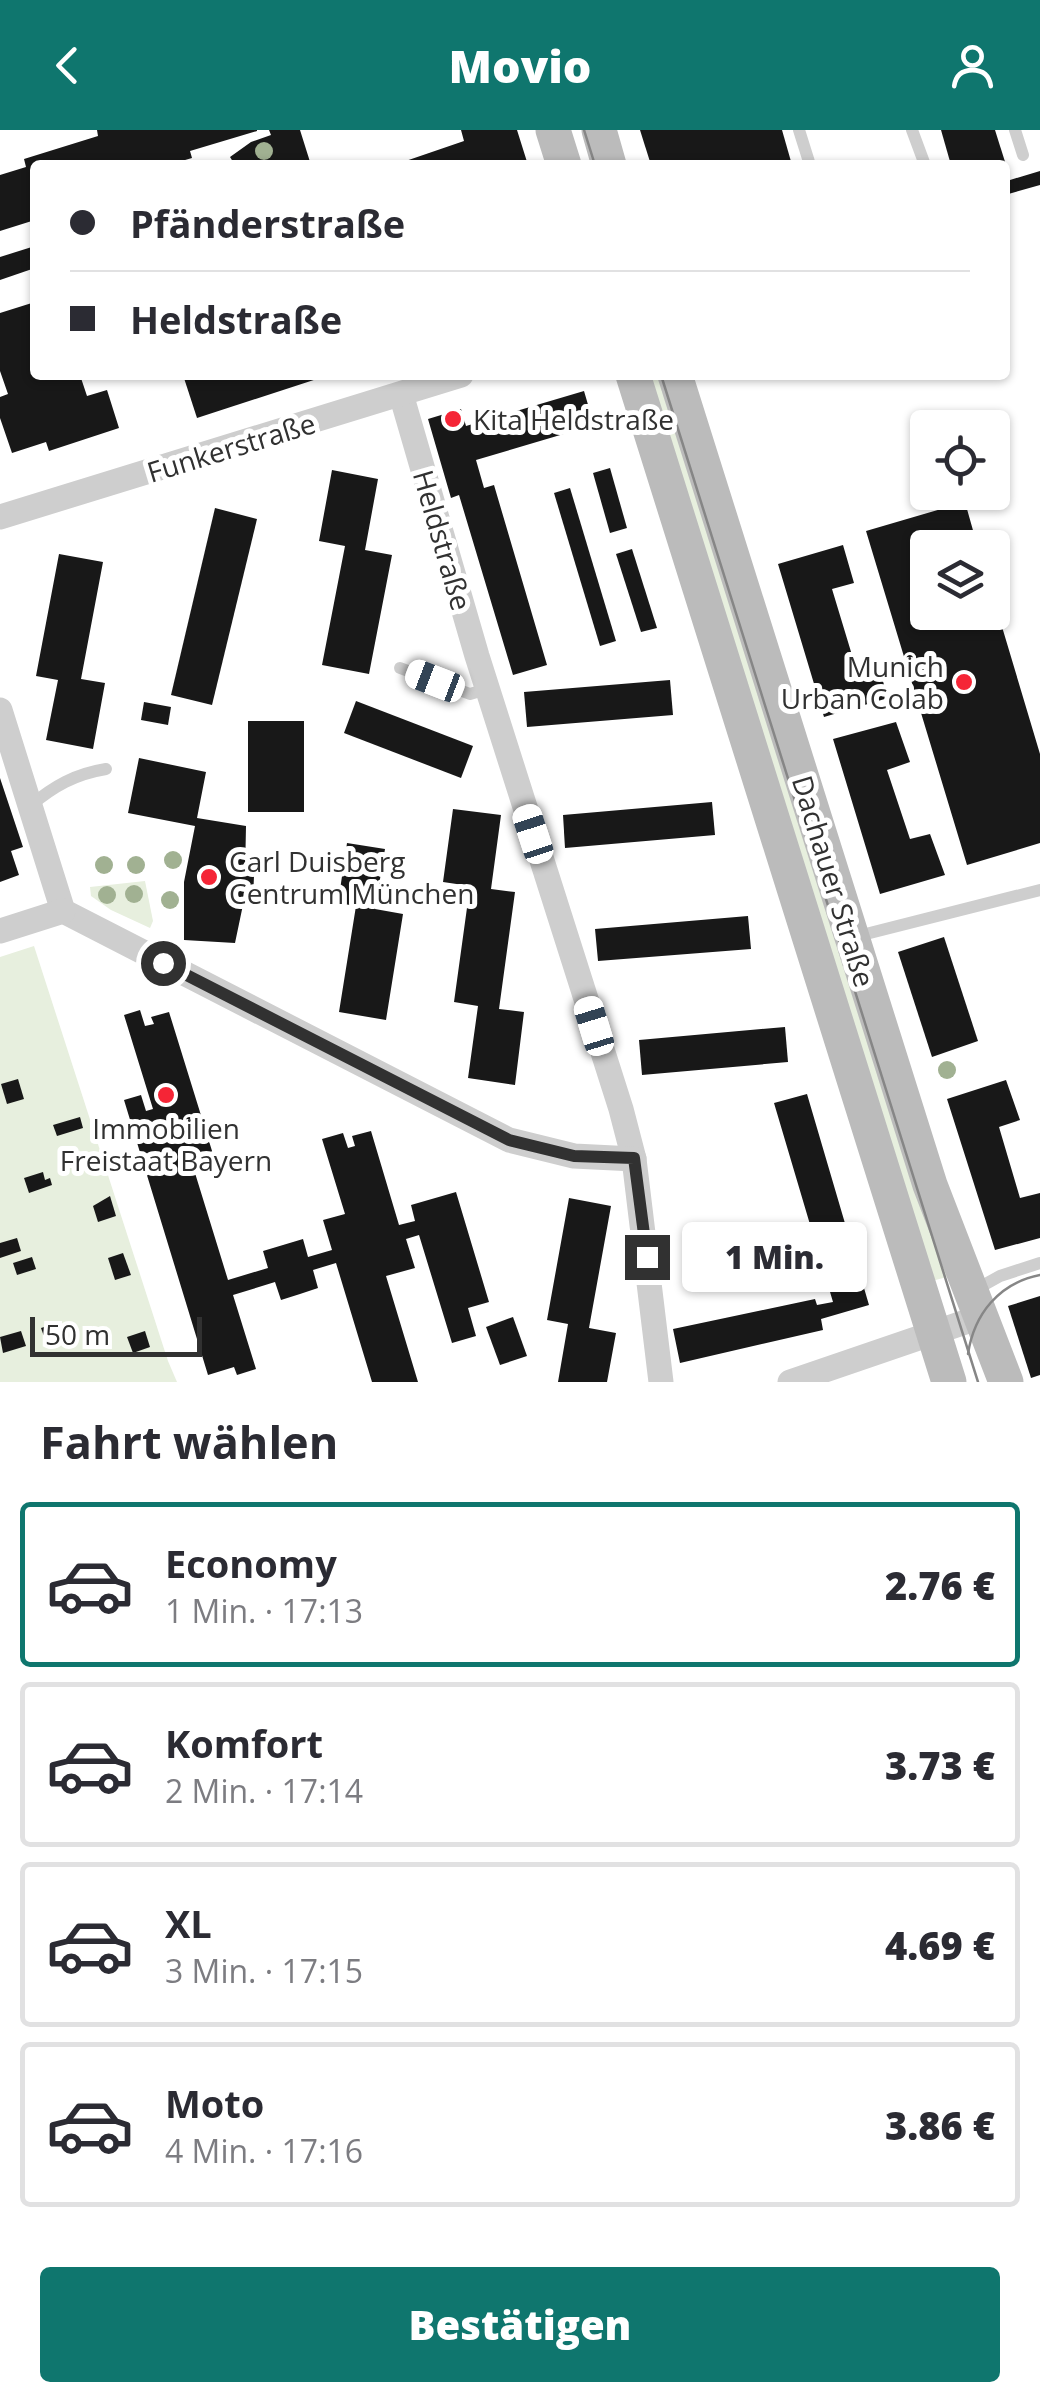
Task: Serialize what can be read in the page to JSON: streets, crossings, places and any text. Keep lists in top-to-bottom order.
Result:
{
  "streets": {
    "main road": ["Dachauer Straße"],
    "street": ["Funkerstraße", "Heldstraße"]
  },
  "crossings": [
    ["Funkerstraße", "Heldstraße"]
  ],
  "places": [
    "Kita Heldstraße",
    "Munich Urban Colab",
    "Carl Duisberg Centrum München",
    "Immobilien Freistaat Bayern"
  ],
  "scale_bar": "50 m",
  "page": {
    "header": "Movio",
    "banner": ["Pfänderstraße", "Heldstraße"],
    "bubble": "1 Min.",
    "scale": "50 m",
    "heading": "Fahrt wählen",
    "list": [
      {
        "name": "Economy",
        "note": "1 Min. · 17:13",
        "value": "2.76 €"
      },
      {
        "name": "Komfort",
        "note": "2 Min. · 17:14",
        "value": "3.73 €"
      },
      {
        "name": "XL",
        "note": "3 Min. · 17:15",
        "value": "4.69 €"
      },
      {
        "name": "Moto",
        "note": "4 Min. · 17:16",
        "value": "3.86 €"
      }
    ],
    "buttons": "Bestätigen"
  }
}
